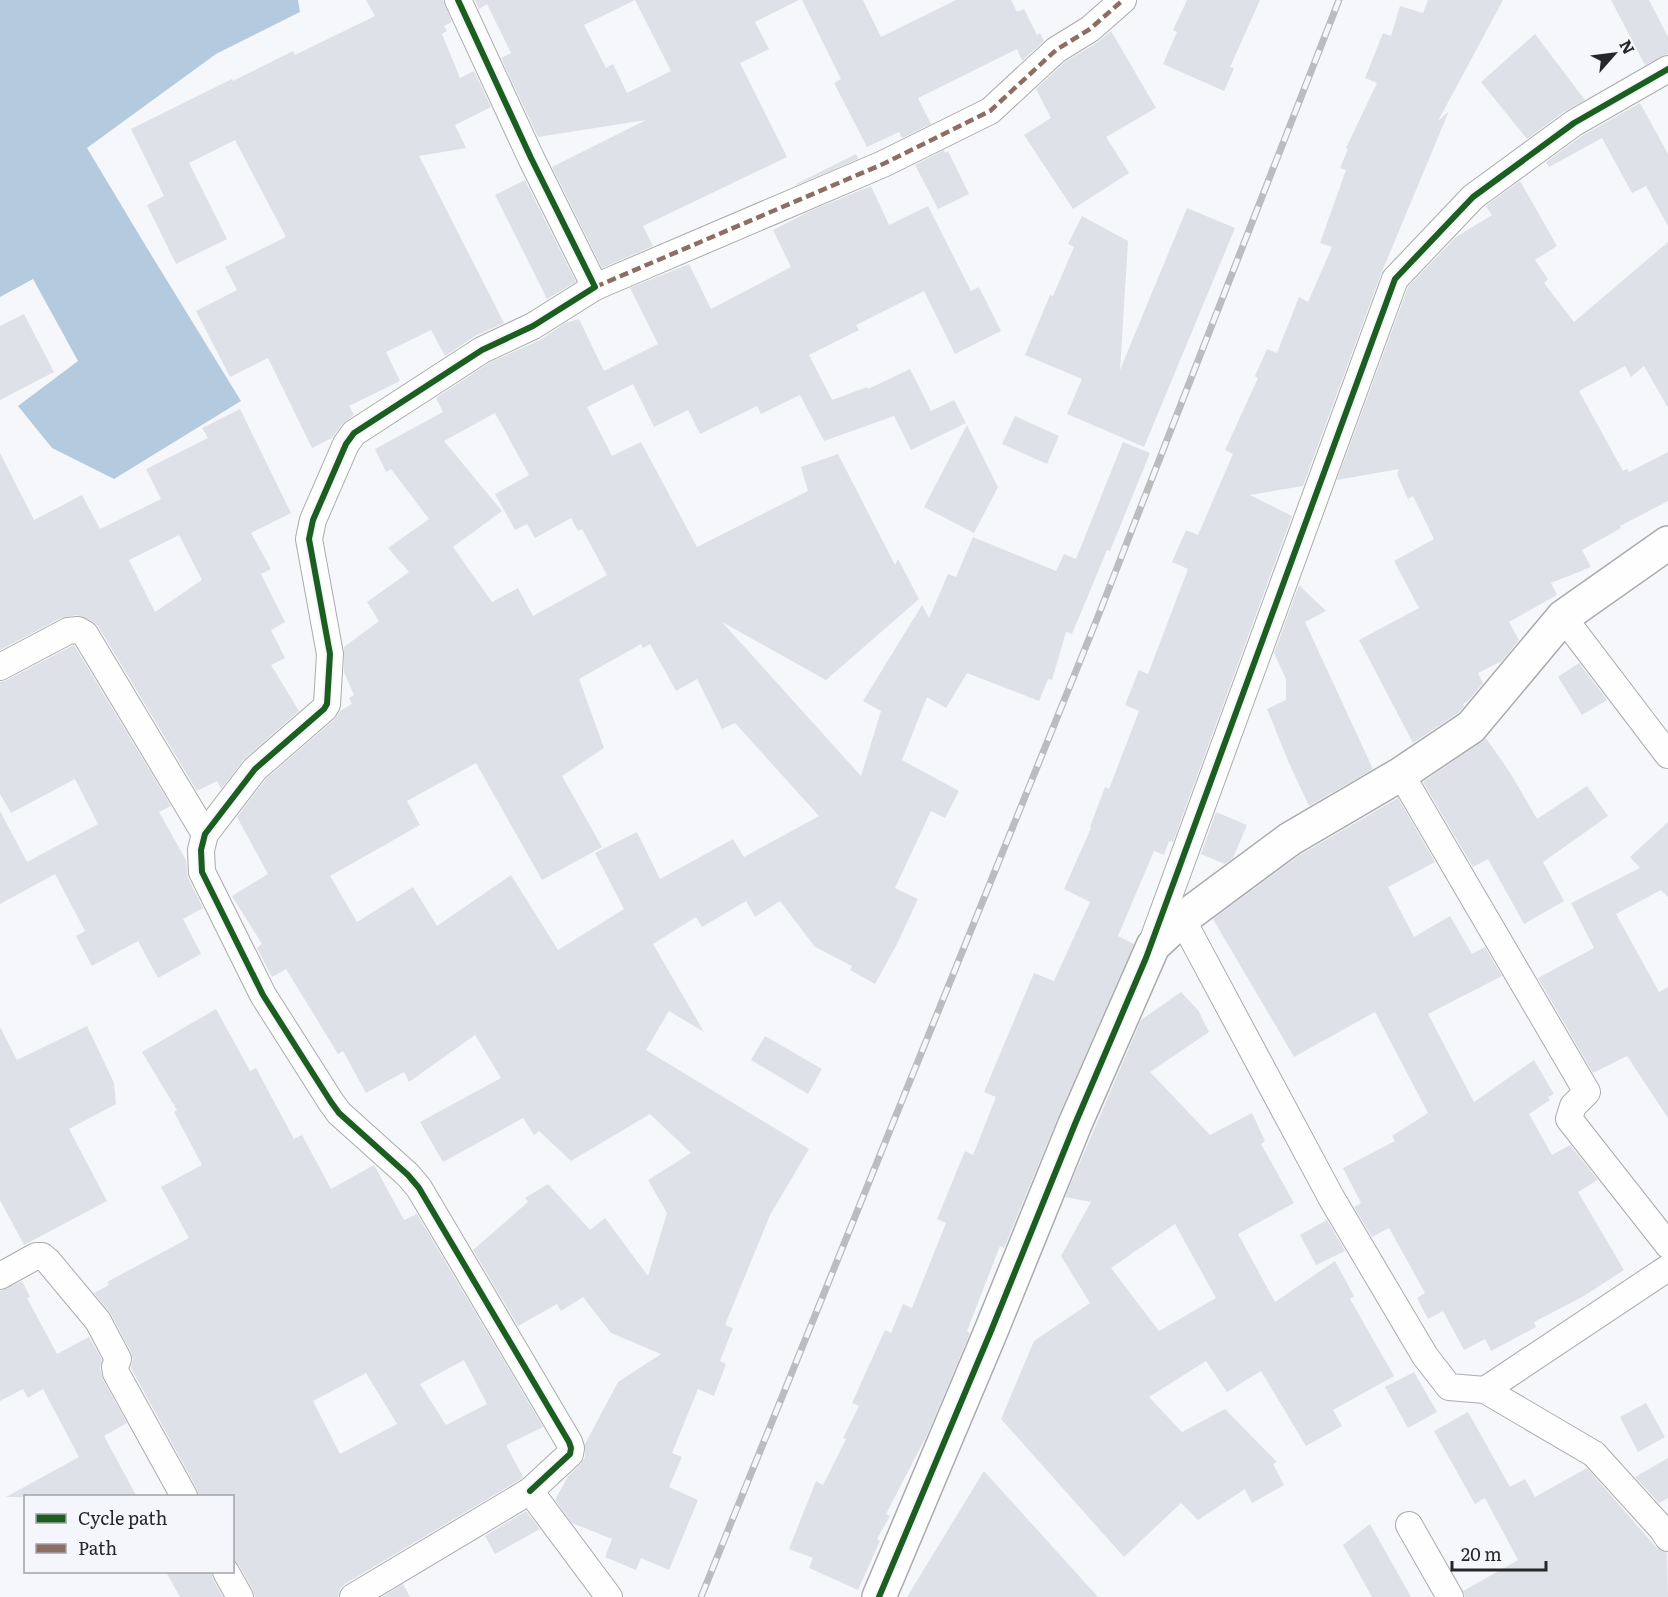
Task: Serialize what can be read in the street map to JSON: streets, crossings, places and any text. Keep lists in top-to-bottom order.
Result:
{
  "legend": ["Cycle path", "Path"],
  "scale_bar": "20 m",
  "north": "top right"
}
